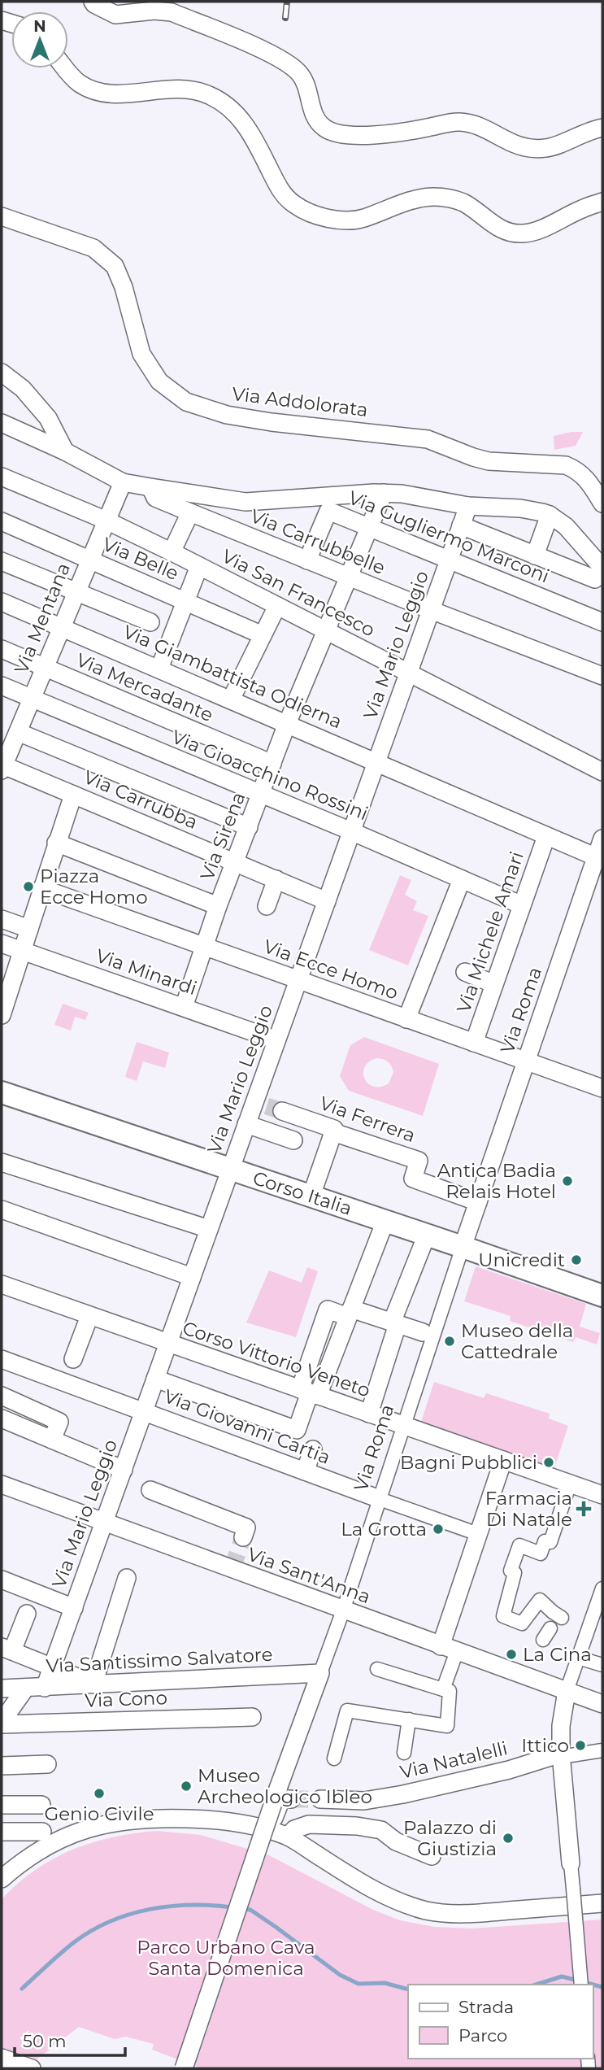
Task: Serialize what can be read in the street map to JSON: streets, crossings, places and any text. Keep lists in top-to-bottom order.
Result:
{
  "streets": {
    "street": [
      "Via Addolorata",
      "Via Gugliermo Marconi",
      "Via Carrubbelle",
      "Via Belle",
      "Via San Francesco",
      "Via Mentana",
      "Via Mario Leggio",
      "Via Giambattista Odierna",
      "Via Mercadante",
      "Via Gioacchino Rossini",
      "Via Carrubba",
      "Via Sirena",
      "Via Michele Amari",
      "Via Ecce Homo",
      "Via Minardi",
      "Via Roma",
      "Via Ferrera",
      "Corso Italia",
      "Corso Vittorio Veneto",
      "Via Giovanni Cartia",
      "Via Sant'Anna",
      "Via Santissimo Salvatore",
      "Via Cono",
      "Via Natalelli"
    ]
  },
  "crossings": [
    ["Via Gugliermo Marconi", "Via Carrubbelle"],
    ["Via Gugliermo Marconi", "Via Mario Leggio"],
    ["Via Gugliermo Marconi", "Via Sirena"],
    ["Via Carrubbelle", "Via Mario Leggio"],
    ["Via Carrubbelle", "Via Sirena"],
    ["Via Belle", "Via Mentana"],
    ["Via San Francesco", "Via Mentana"],
    ["Via San Francesco", "Via Mario Leggio"],
    ["Via San Francesco", "Via Sirena"],
    ["Via Mentana", "Via Giambattista Odierna"],
    ["Via Mentana", "Via Mercadante"],
    ["Via Mentana", "Via Gioacchino Rossini"],
    ["Via Mentana", "Via Carrubba"],
    ["Via Mario Leggio", "Via Giambattista Odierna"],
    ["Via Mario Leggio", "Via Gioacchino Rossini"],
    ["Via Mario Leggio", "Via Carrubba"],
    ["Via Mario Leggio", "Via Ecce Homo"],
    ["Via Mario Leggio", "Via Minardi"],
    ["Via Mario Leggio", "Via Ferrera"],
    ["Via Mario Leggio", "Corso Italia"],
    ["Via Mario Leggio", "Corso Vittorio Veneto"],
    ["Via Mario Leggio", "Via Giovanni Cartia"],
    ["Via Mario Leggio", "Via Sant'Anna"],
    ["Via Mario Leggio", "Via Santissimo Salvatore"],
    ["Via Giambattista Odierna", "Via Sirena"],
    ["Via Giambattista Odierna", "Via Michele Amari"],
    ["Via Giambattista Odierna", "Via Roma"],
    ["Via Mercadante", "Via Sirena"],
    ["Via Gioacchino Rossini", "Via Sirena"],
    ["Via Gioacchino Rossini", "Via Michele Amari"],
    ["Via Carrubba", "Via Sirena"],
    ["Via Sirena", "Via Ecce Homo"],
    ["Via Sirena", "Via Minardi"],
    ["Via Michele Amari", "Via Ecce Homo"],
    ["Via Ecce Homo", "Via Roma"],
    ["Via Roma", "Via Ferrera"],
    ["Via Roma", "Corso Italia"],
    ["Via Roma", "Corso Vittorio Veneto"],
    ["Via Roma", "Via Giovanni Cartia"],
    ["Via Roma", "Via Sant'Anna"],
    ["Via Roma", "Via Santissimo Salvatore"]
  ],
  "parks": ["Parco Urbano Cava Santa Domenica"],
  "places": {
    "other": [
      "Piazza Ecce Homo",
      "Antica Badia Relais Hotel",
      "Unicredit",
      "Museo della Cattedrale",
      "Bagni Pubblici",
      "La Grotta",
      "La Cina",
      "Ittico",
      "Museo Archeologico Ibleo",
      "Genio Civile",
      "Palazzo di Giustizia"
    ],
    "health": ["Farmacia Di Natale"]
  },
  "legend": ["Strada", "Parco"],
  "scale_bar": "50 m",
  "north": "top"
}
